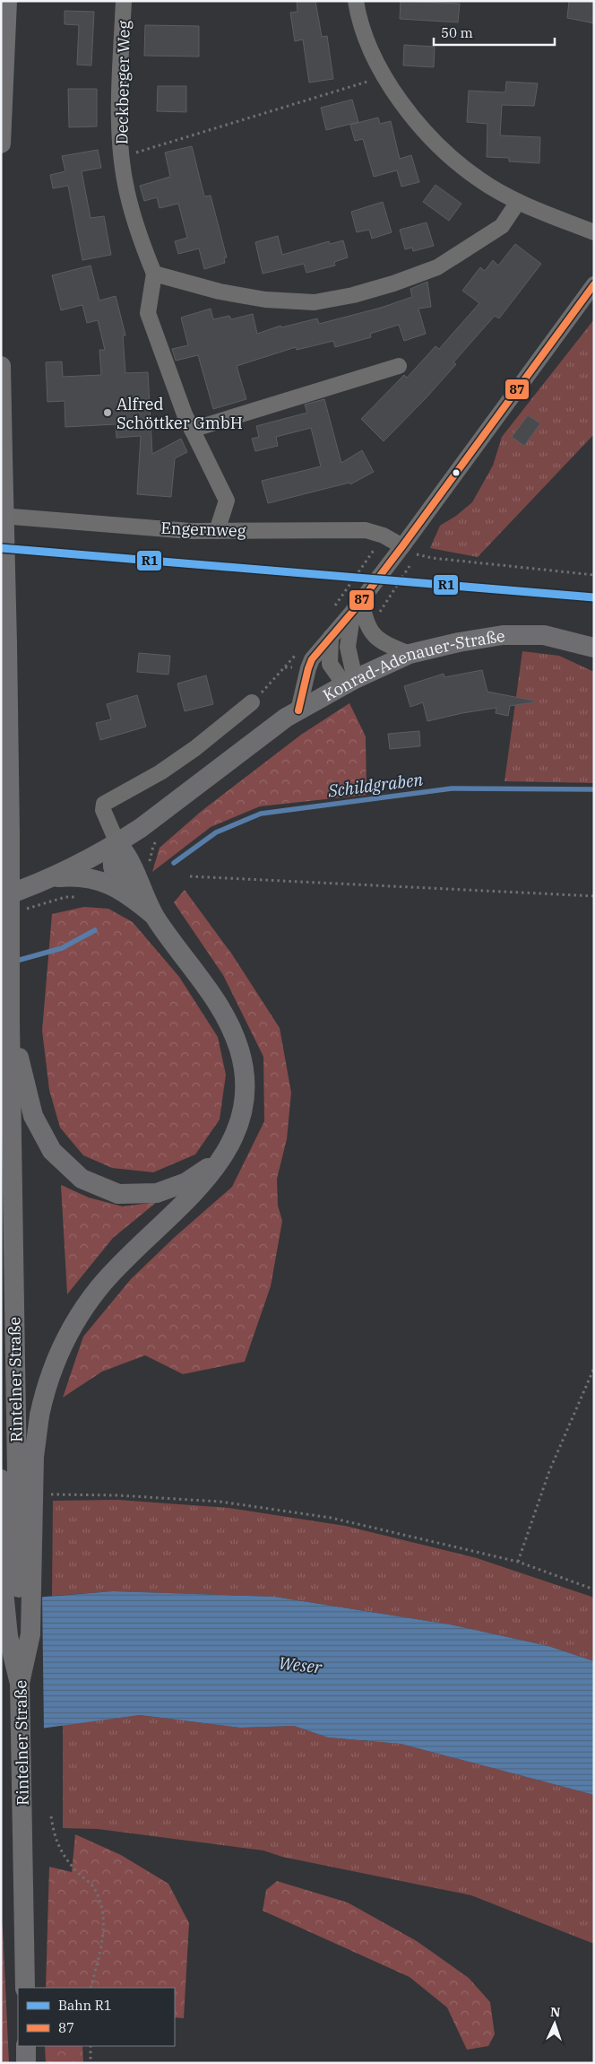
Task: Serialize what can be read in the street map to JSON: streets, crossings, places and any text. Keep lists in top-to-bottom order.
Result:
{
  "streets": {
    "main road": ["Konrad-Adenauer-Straße", "Rintelner Straße"],
    "street": ["Deckberger Weg", "Engernweg"]
  },
  "water": ["Schildgraben", "Weser"],
  "places": ["Alfred Schöttker GmbH"],
  "lines": ["transit line 87", "rail line R1"],
  "legend": ["Bahn R1", "87"],
  "scale_bar": "50 m",
  "north": "top"
}
